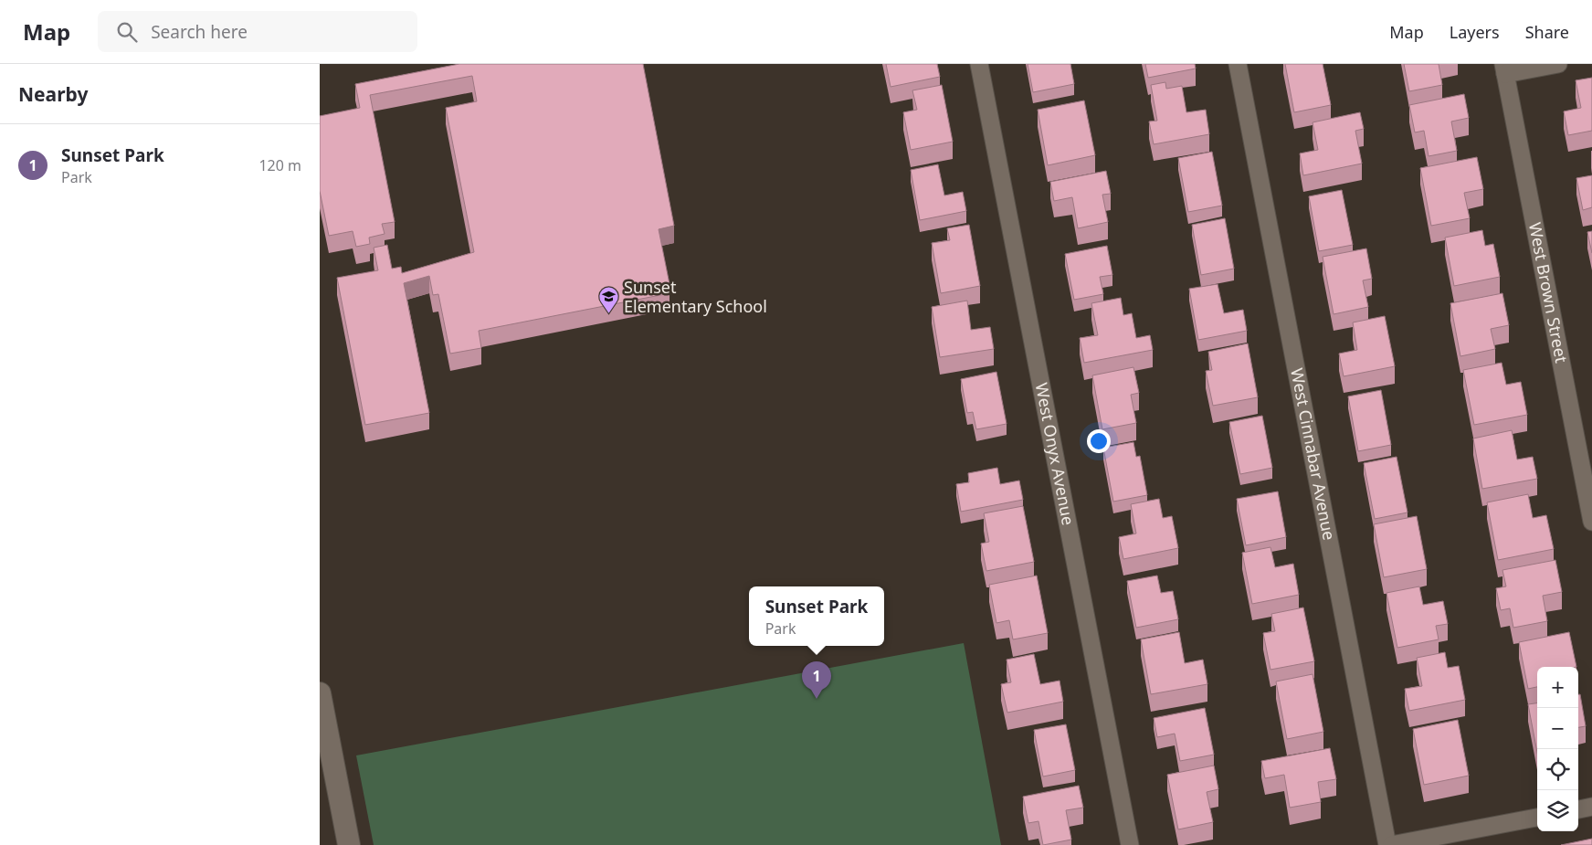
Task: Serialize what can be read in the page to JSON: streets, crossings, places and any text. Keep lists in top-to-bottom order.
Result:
{
  "streets": {
    "street": ["West Brown Street", "West Onyx Avenue", "West Cinnabar Avenue"]
  },
  "places": {
    "school or university": ["Sunset Elementary School"]
  },
  "page": {
    "header": "Map",
    "search": "Search here",
    "nav": ["Map", "Layers", "Share"],
    "heading": "Nearby",
    "list": [
      {
        "mark": "1",
        "name": "Sunset Park",
        "note": "Park",
        "value": "120 m"
      }
    ],
    "popup": ["Sunset Park", "Park"],
    "pins": "1",
    "map_buttons": ["+", "−"]
  }
}
